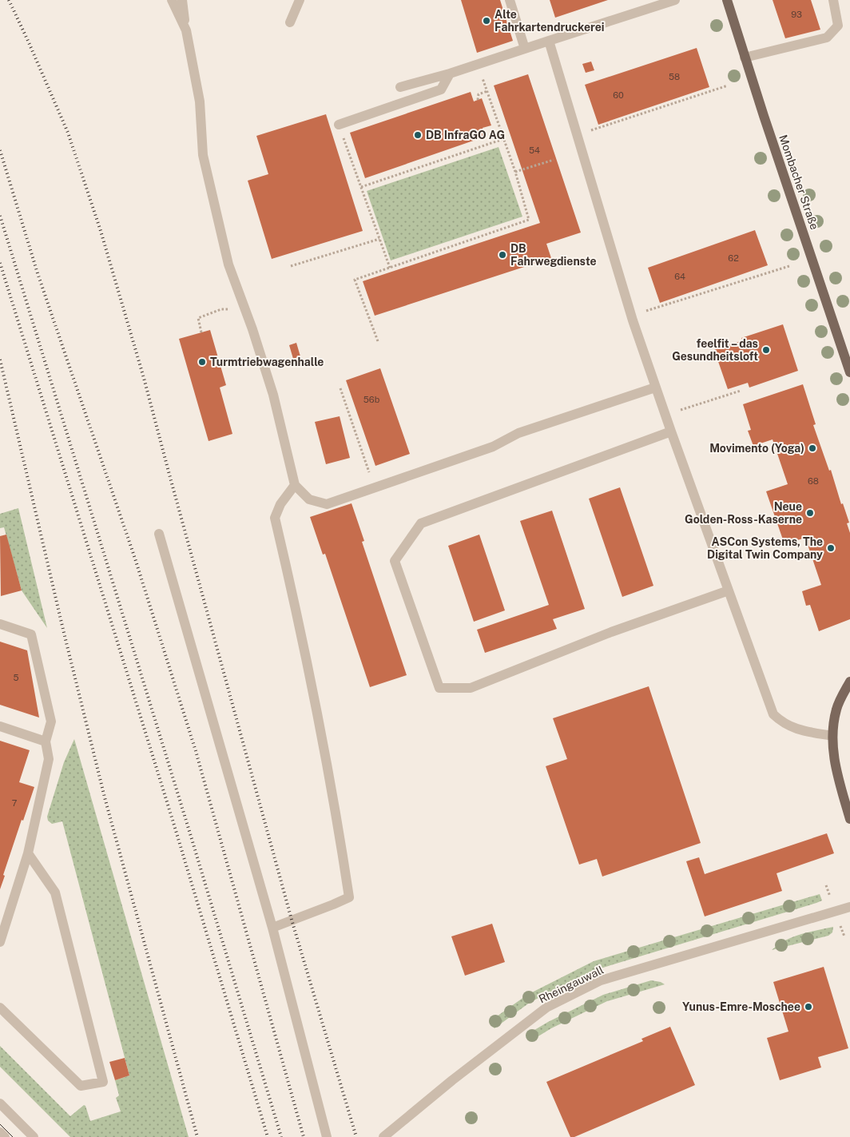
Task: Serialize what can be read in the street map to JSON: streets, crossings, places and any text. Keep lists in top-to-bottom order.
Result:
{
  "streets": {
    "main road": ["Mombacher Straße"],
    "street": ["Rheingauwall"]
  },
  "places": [
    "Alte Fahrkartendruckerei",
    "DB InfraGO AG",
    "DB Fahrwegdienste",
    "feelfit – das Gesundheitsloft",
    "Turmtriebwagenhalle",
    "Movimento (Yoga)",
    "Neue Golden-Ross-Kaserne",
    "ASCon Systems, The Digital Twin Company",
    "Yunus-Emre-Moschee"
  ],
  "house_numbers": [
    "93",
    "58",
    "60",
    "54",
    "62",
    "64",
    "56b",
    "68",
    "5",
    "7"
  ]
}
